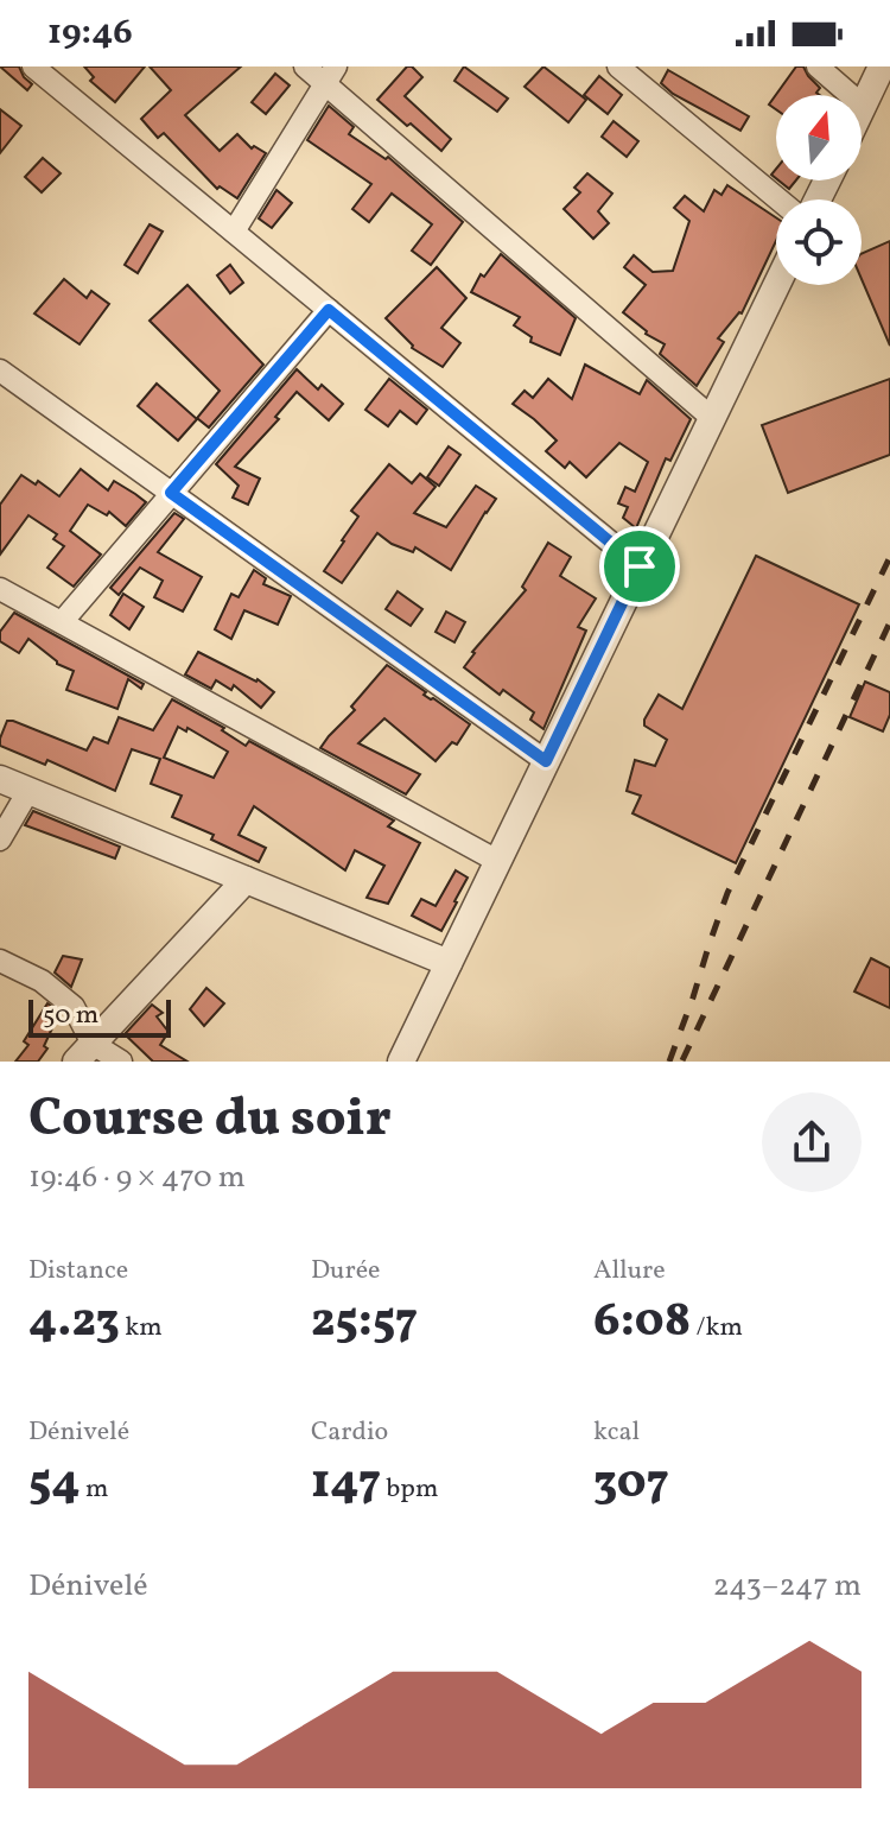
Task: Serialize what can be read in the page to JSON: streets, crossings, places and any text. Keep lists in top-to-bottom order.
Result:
{
  "scale_bar": "50 m",
  "north": "top",
  "page": {
    "status": "19:46",
    "scale": "50 m",
    "heading": ["Course du soir", "19:46 · 9 × 470 m"],
    "stats": [
      ["Distance", "4.23 km"],
      ["Durée", "25:57"],
      ["Allure", "6:08 /km"],
      ["Dénivelé", "54 m"],
      ["Cardio", "147 bpm"],
      ["kcal", "307"]
    ],
    "chart": ["Dénivelé", "243–247 m"]
  }
}
